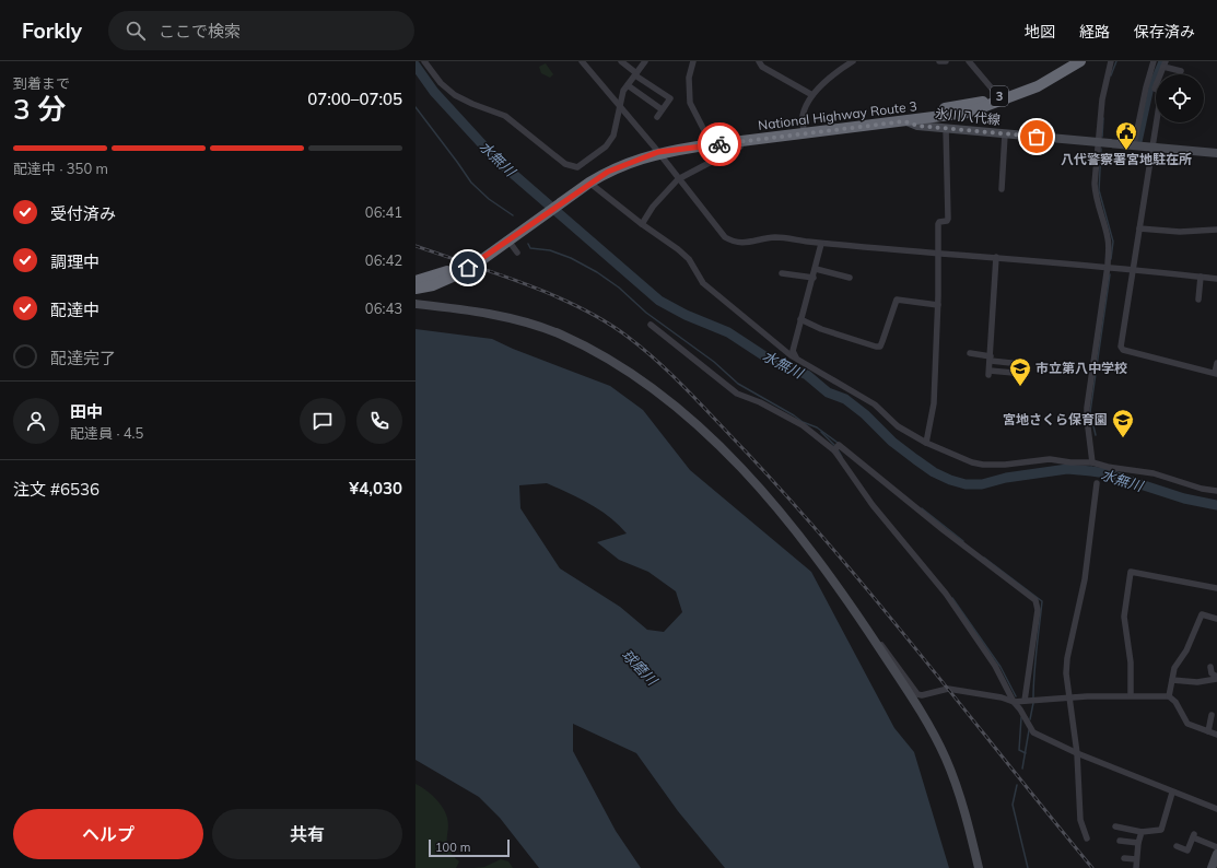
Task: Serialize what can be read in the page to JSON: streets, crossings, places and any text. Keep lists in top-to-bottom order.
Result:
{
  "streets": {
    "highway": ["3", "National Highway Route 3"],
    "street": ["氷川八代線"]
  },
  "crossings": [
    ["National Highway Route 3", "氷川八代線"]
  ],
  "water": ["水無川", "球磨川"],
  "places": {
    "public building": ["八代警察署宮地駐在所"],
    "school or university": ["市立第八中学校", "宮地さくら保育園"]
  },
  "scale_bar": "100 m",
  "page": {
    "header": "Forkly",
    "search": "ここで検索",
    "nav": ["地図", "経路", "保存済み"],
    "heading": ["3 分", "到着まで", "07:00–07:05"],
    "panel": [
      "田中",
      "配達員 · 4.5",
      "注文 #6536",
      "¥4,030"
    ],
    "bar": "配達中 · 350 m",
    "list": [
      ["受付済み", "06:41"],
      ["調理中", "06:42"],
      ["配達中", "06:43"],
      "配達完了"
    ],
    "buttons": ["ヘルプ", "共有"],
    "scale": "100 m"
  }
}
